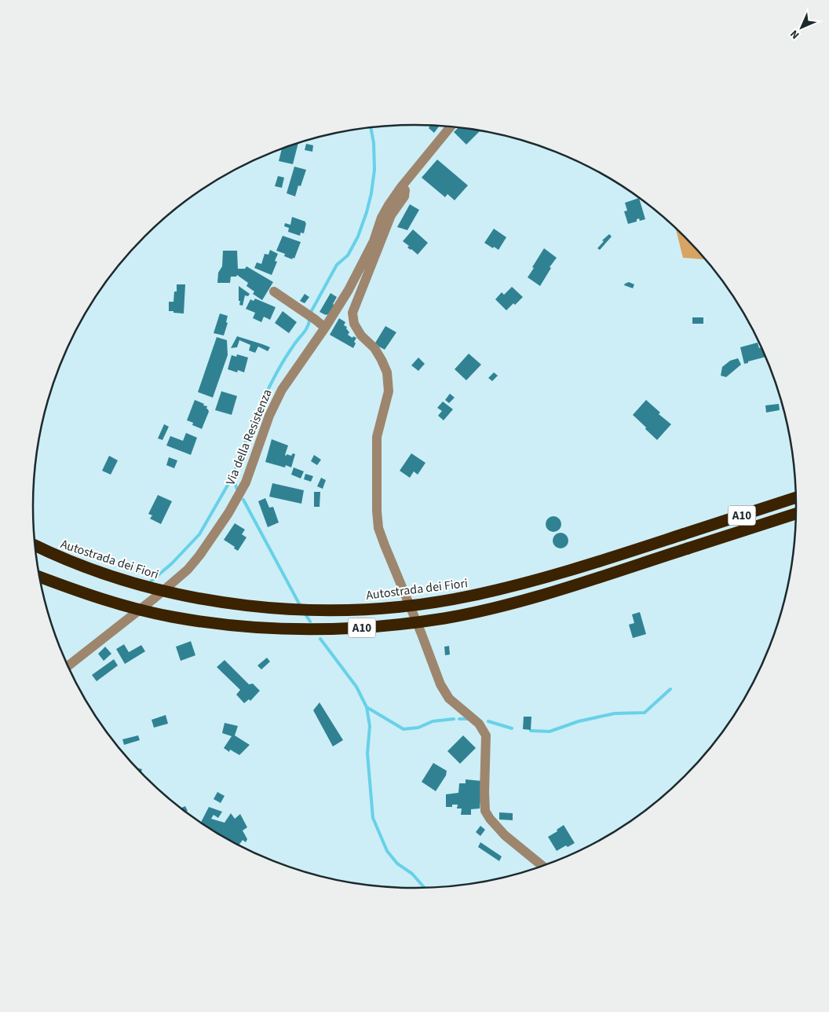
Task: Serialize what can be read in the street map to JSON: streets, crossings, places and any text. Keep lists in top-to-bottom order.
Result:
{
  "streets": {
    "highway": ["A10", "Autostrada dei Fiori"],
    "street": ["Via della Resistenza"]
  },
  "north": "bottom left"
}
